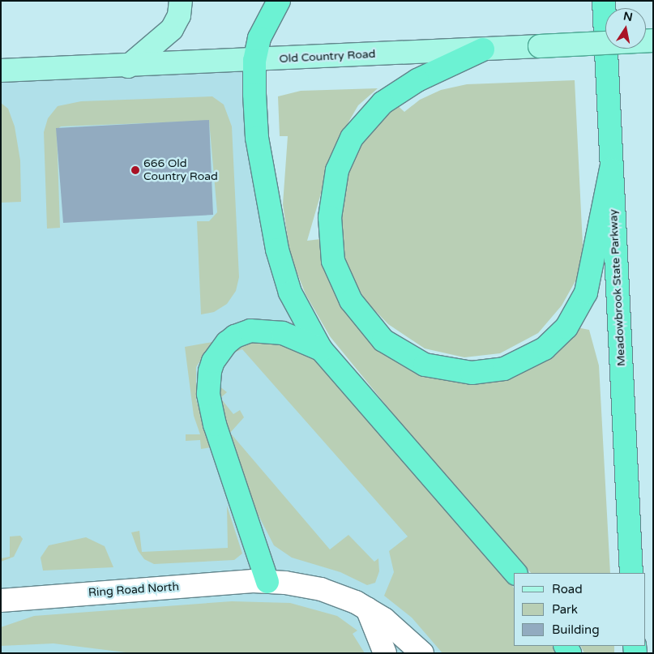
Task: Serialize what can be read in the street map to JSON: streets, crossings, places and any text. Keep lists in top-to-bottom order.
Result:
{
  "streets": {
    "highway": ["Meadowbrook State Parkway"],
    "main road": ["Old Country Road"],
    "street": ["Ring Road North"]
  },
  "places": ["666 Old Country Road"],
  "legend": ["Road", "Park", "Building"],
  "north": "top"
}
